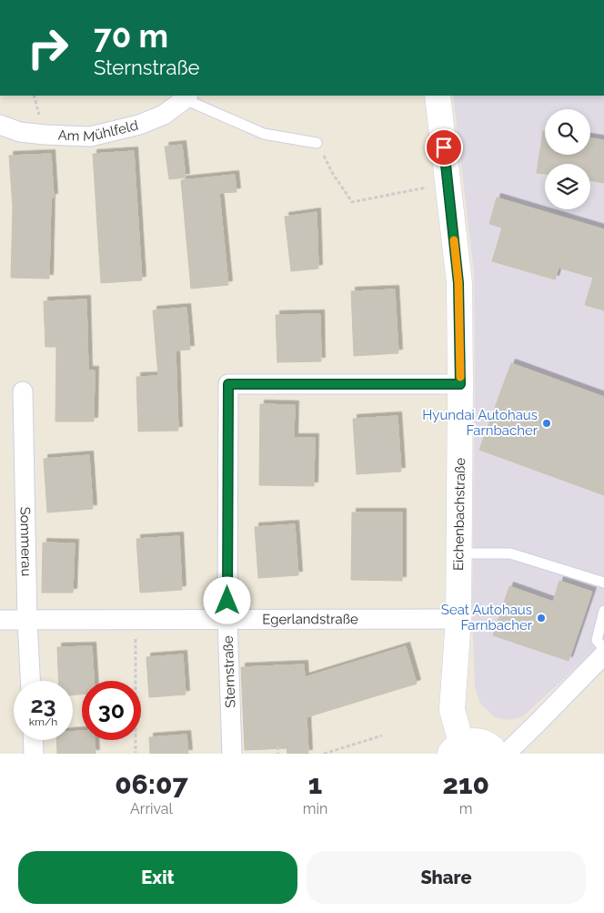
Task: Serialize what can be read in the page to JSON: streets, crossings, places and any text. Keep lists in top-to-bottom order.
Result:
{
  "streets": {
    "street": [
      "Am Mühlfeld",
      "Eichenbachstraße",
      "Sommerau",
      "Egerlandstraße",
      "Sternstraße"
    ]
  },
  "crossings": [
    ["Eichenbachstraße", "Egerlandstraße"],
    ["Eichenbachstraße", "Sternstraße"],
    ["Sommerau", "Egerlandstraße"],
    ["Egerlandstraße", "Sternstraße"]
  ],
  "places": ["Hyundai Autohaus Farnbacher", "Seat Autohaus Farnbacher"],
  "page": {
    "turn": ["70 m", "Sternstraße"],
    "speed": "23 km/h",
    "limit": "30",
    "eta": [
      "06:07",
      "Arrival",
      "1",
      "min",
      "210",
      "m"
    ],
    "buttons": ["Exit", "Share"]
  }
}
